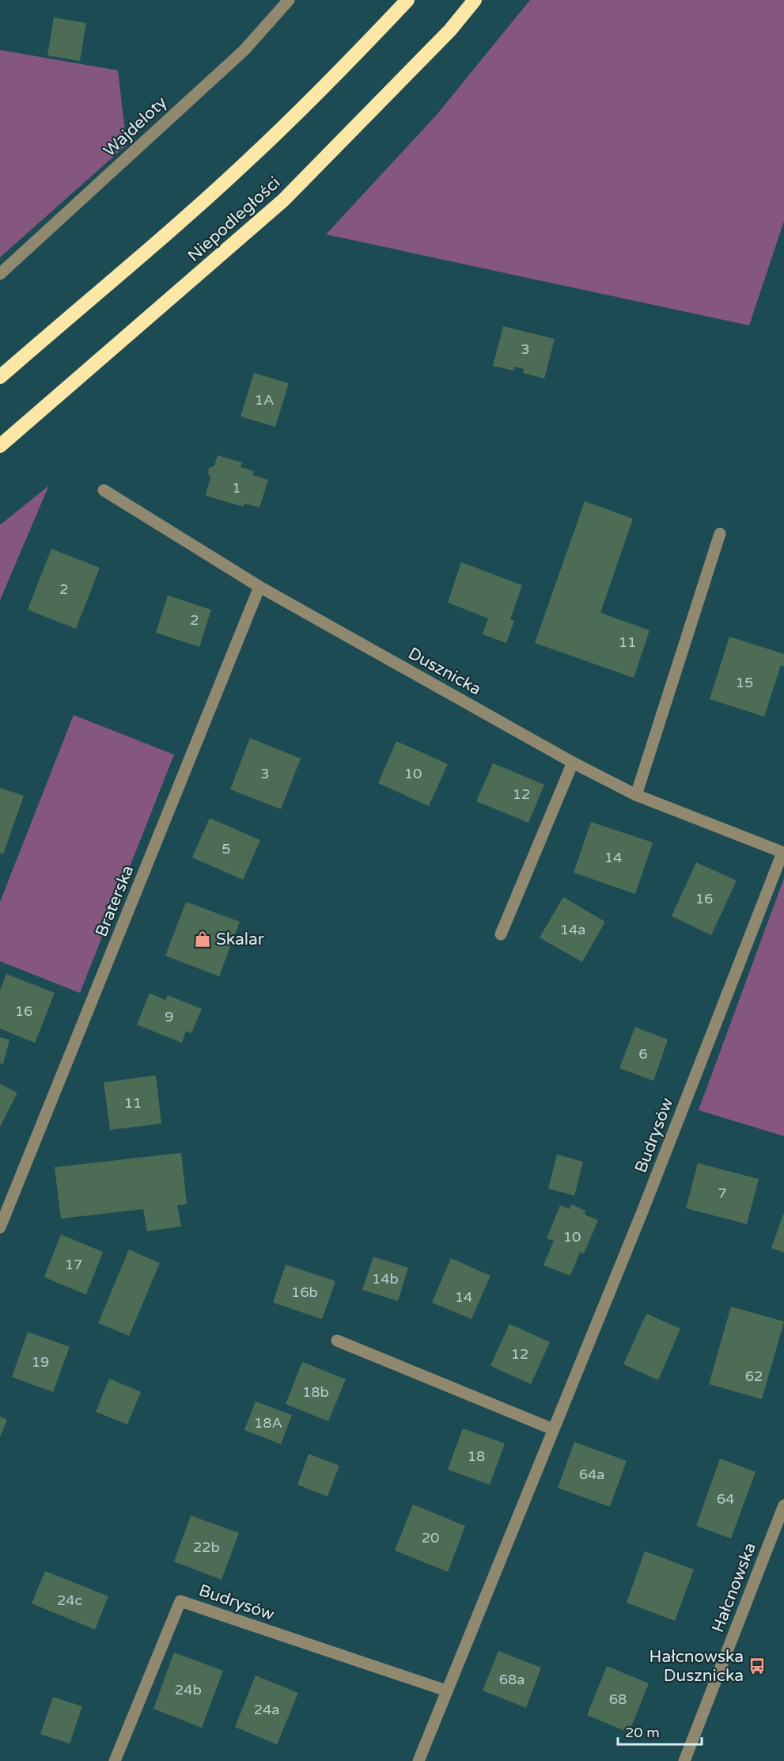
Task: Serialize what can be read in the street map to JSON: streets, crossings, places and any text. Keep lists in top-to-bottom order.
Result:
{
  "streets": {
    "highway": ["Niepodległości"],
    "street": [
      "Wajdeloty",
      "Dusznicka",
      "Braterska",
      "Budrysów",
      "Hałcnowska"
    ]
  },
  "crossings": [
    ["Dusznicka", "Braterska"],
    ["Dusznicka", "Budrysów"]
  ],
  "places": {
    "shop": ["Skalar"],
    "bus stop": ["Hałcnowska Dusznicka"]
  },
  "house_numbers": [
    "3",
    "1A",
    "1",
    "2",
    "2",
    "11",
    "15",
    "3",
    "10",
    "12",
    "5",
    "14",
    "16",
    "14a",
    "16",
    "9",
    "6",
    "11",
    "7",
    "10",
    "17",
    "14b",
    "16b",
    "14",
    "12",
    "19",
    "62",
    "18b",
    "18A",
    "18",
    "64a",
    "64",
    "20",
    "22b",
    "24c",
    "68a",
    "24b",
    "68",
    "24a"
  ],
  "scale_bar": "20 m"
}
